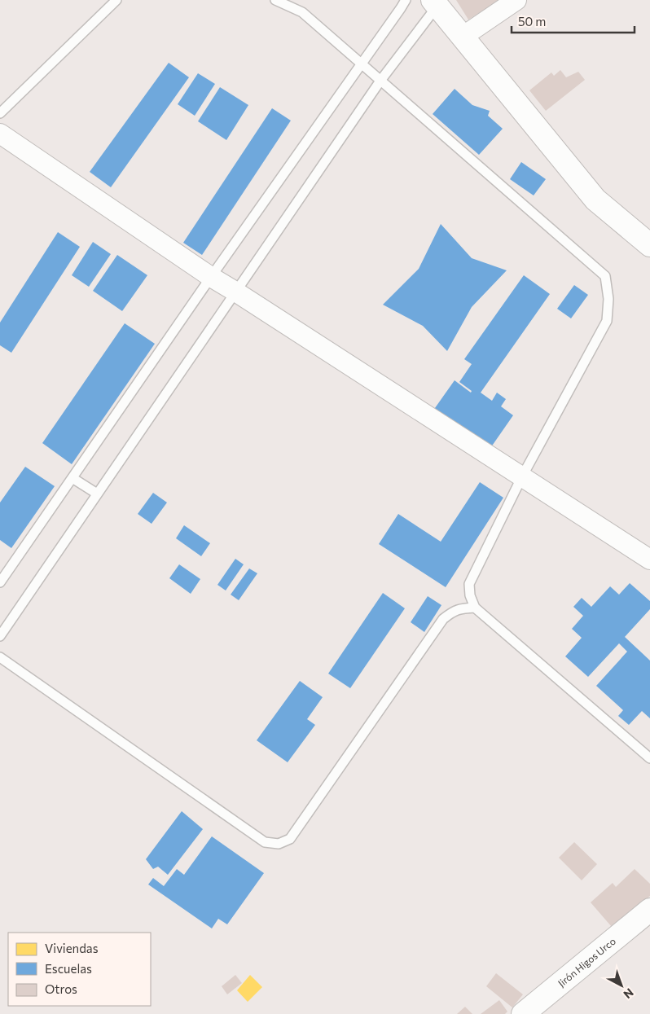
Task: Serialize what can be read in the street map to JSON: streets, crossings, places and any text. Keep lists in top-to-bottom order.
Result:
{
  "streets": {
    "main road": ["Jirón Higos Urco"]
  },
  "legend": ["Viviendas", "Escuelas", "Otros"],
  "scale_bar": "50 m",
  "north": "bottom right"
}
